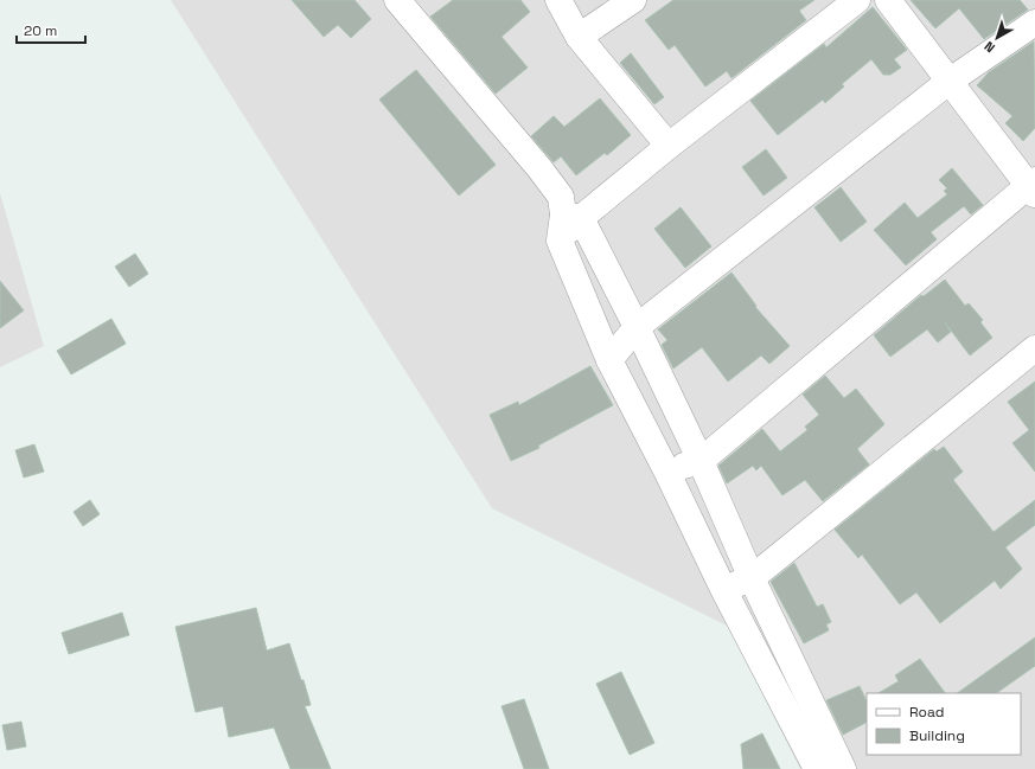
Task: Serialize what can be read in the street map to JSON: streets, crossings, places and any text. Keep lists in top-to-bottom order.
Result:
{
  "legend": ["Road", "Building"],
  "scale_bar": "20 m",
  "north": "bottom left"
}
